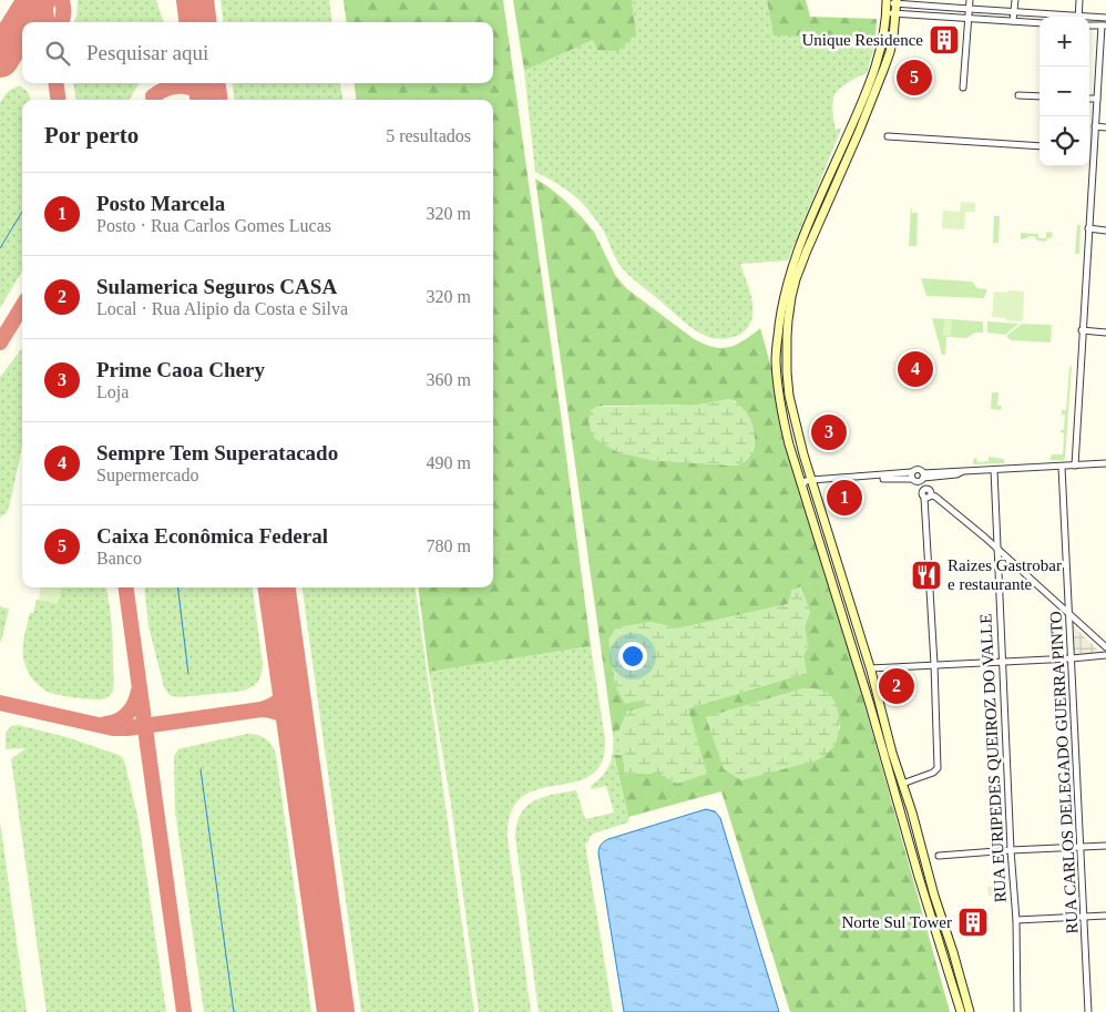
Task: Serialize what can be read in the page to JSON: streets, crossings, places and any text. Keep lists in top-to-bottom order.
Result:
{
  "streets": {
    "street": ["RUA EURIPEDES QUEIROZ DO VALLE", "RUA CARLOS DELEGADO GUERRA PINTO"]
  },
  "places": {
    "building": ["Unique Residence", "Norte Sul Tower"],
    "restaurant": ["Raizes Gastrobar e restaurante"]
  },
  "page": {
    "map_buttons": ["+", "−"],
    "search": "Pesquisar aqui",
    "pins": [
      "5",
      "4",
      "3",
      "1",
      "2"
    ],
    "heading": ["Por perto", "5 resultados"],
    "list": [
      {
        "mark": "1",
        "name": "Posto Marcela",
        "note": "Posto · Rua Carlos Gomes Lucas",
        "value": "320 m"
      },
      {
        "mark": "2",
        "name": "Sulamerica Seguros CASA",
        "note": "Local · Rua Alipio da Costa e Silva",
        "value": "320 m"
      },
      {
        "mark": "3",
        "name": "Prime Caoa Chery",
        "note": "Loja",
        "value": "360 m"
      },
      {
        "mark": "4",
        "name": "Sempre Tem Superatacado",
        "note": "Supermercado",
        "value": "490 m"
      },
      {
        "mark": "5",
        "name": "Caixa Econômica Federal",
        "note": "Banco",
        "value": "780 m"
      }
    ]
  }
}
